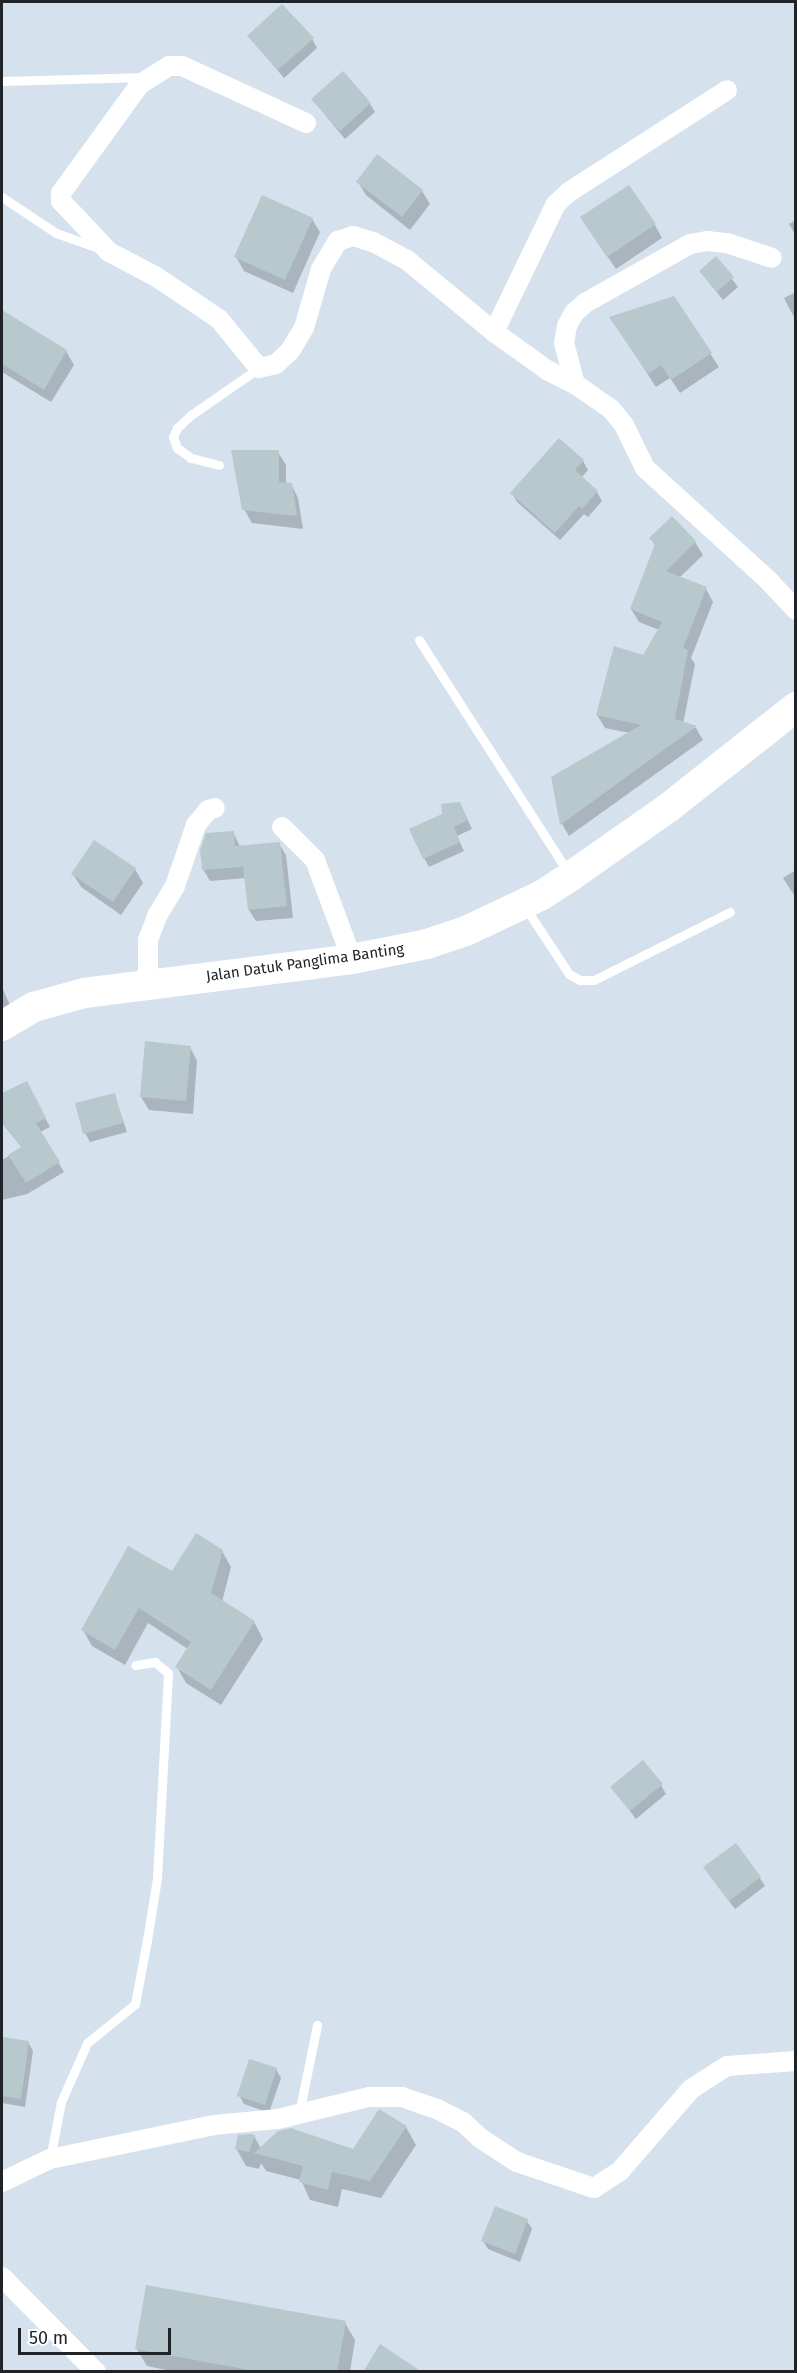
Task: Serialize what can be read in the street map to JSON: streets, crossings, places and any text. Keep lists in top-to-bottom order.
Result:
{
  "streets": {
    "main road": ["Jalan Datuk Panglima Banting"]
  },
  "scale_bar": "50 m"
}
